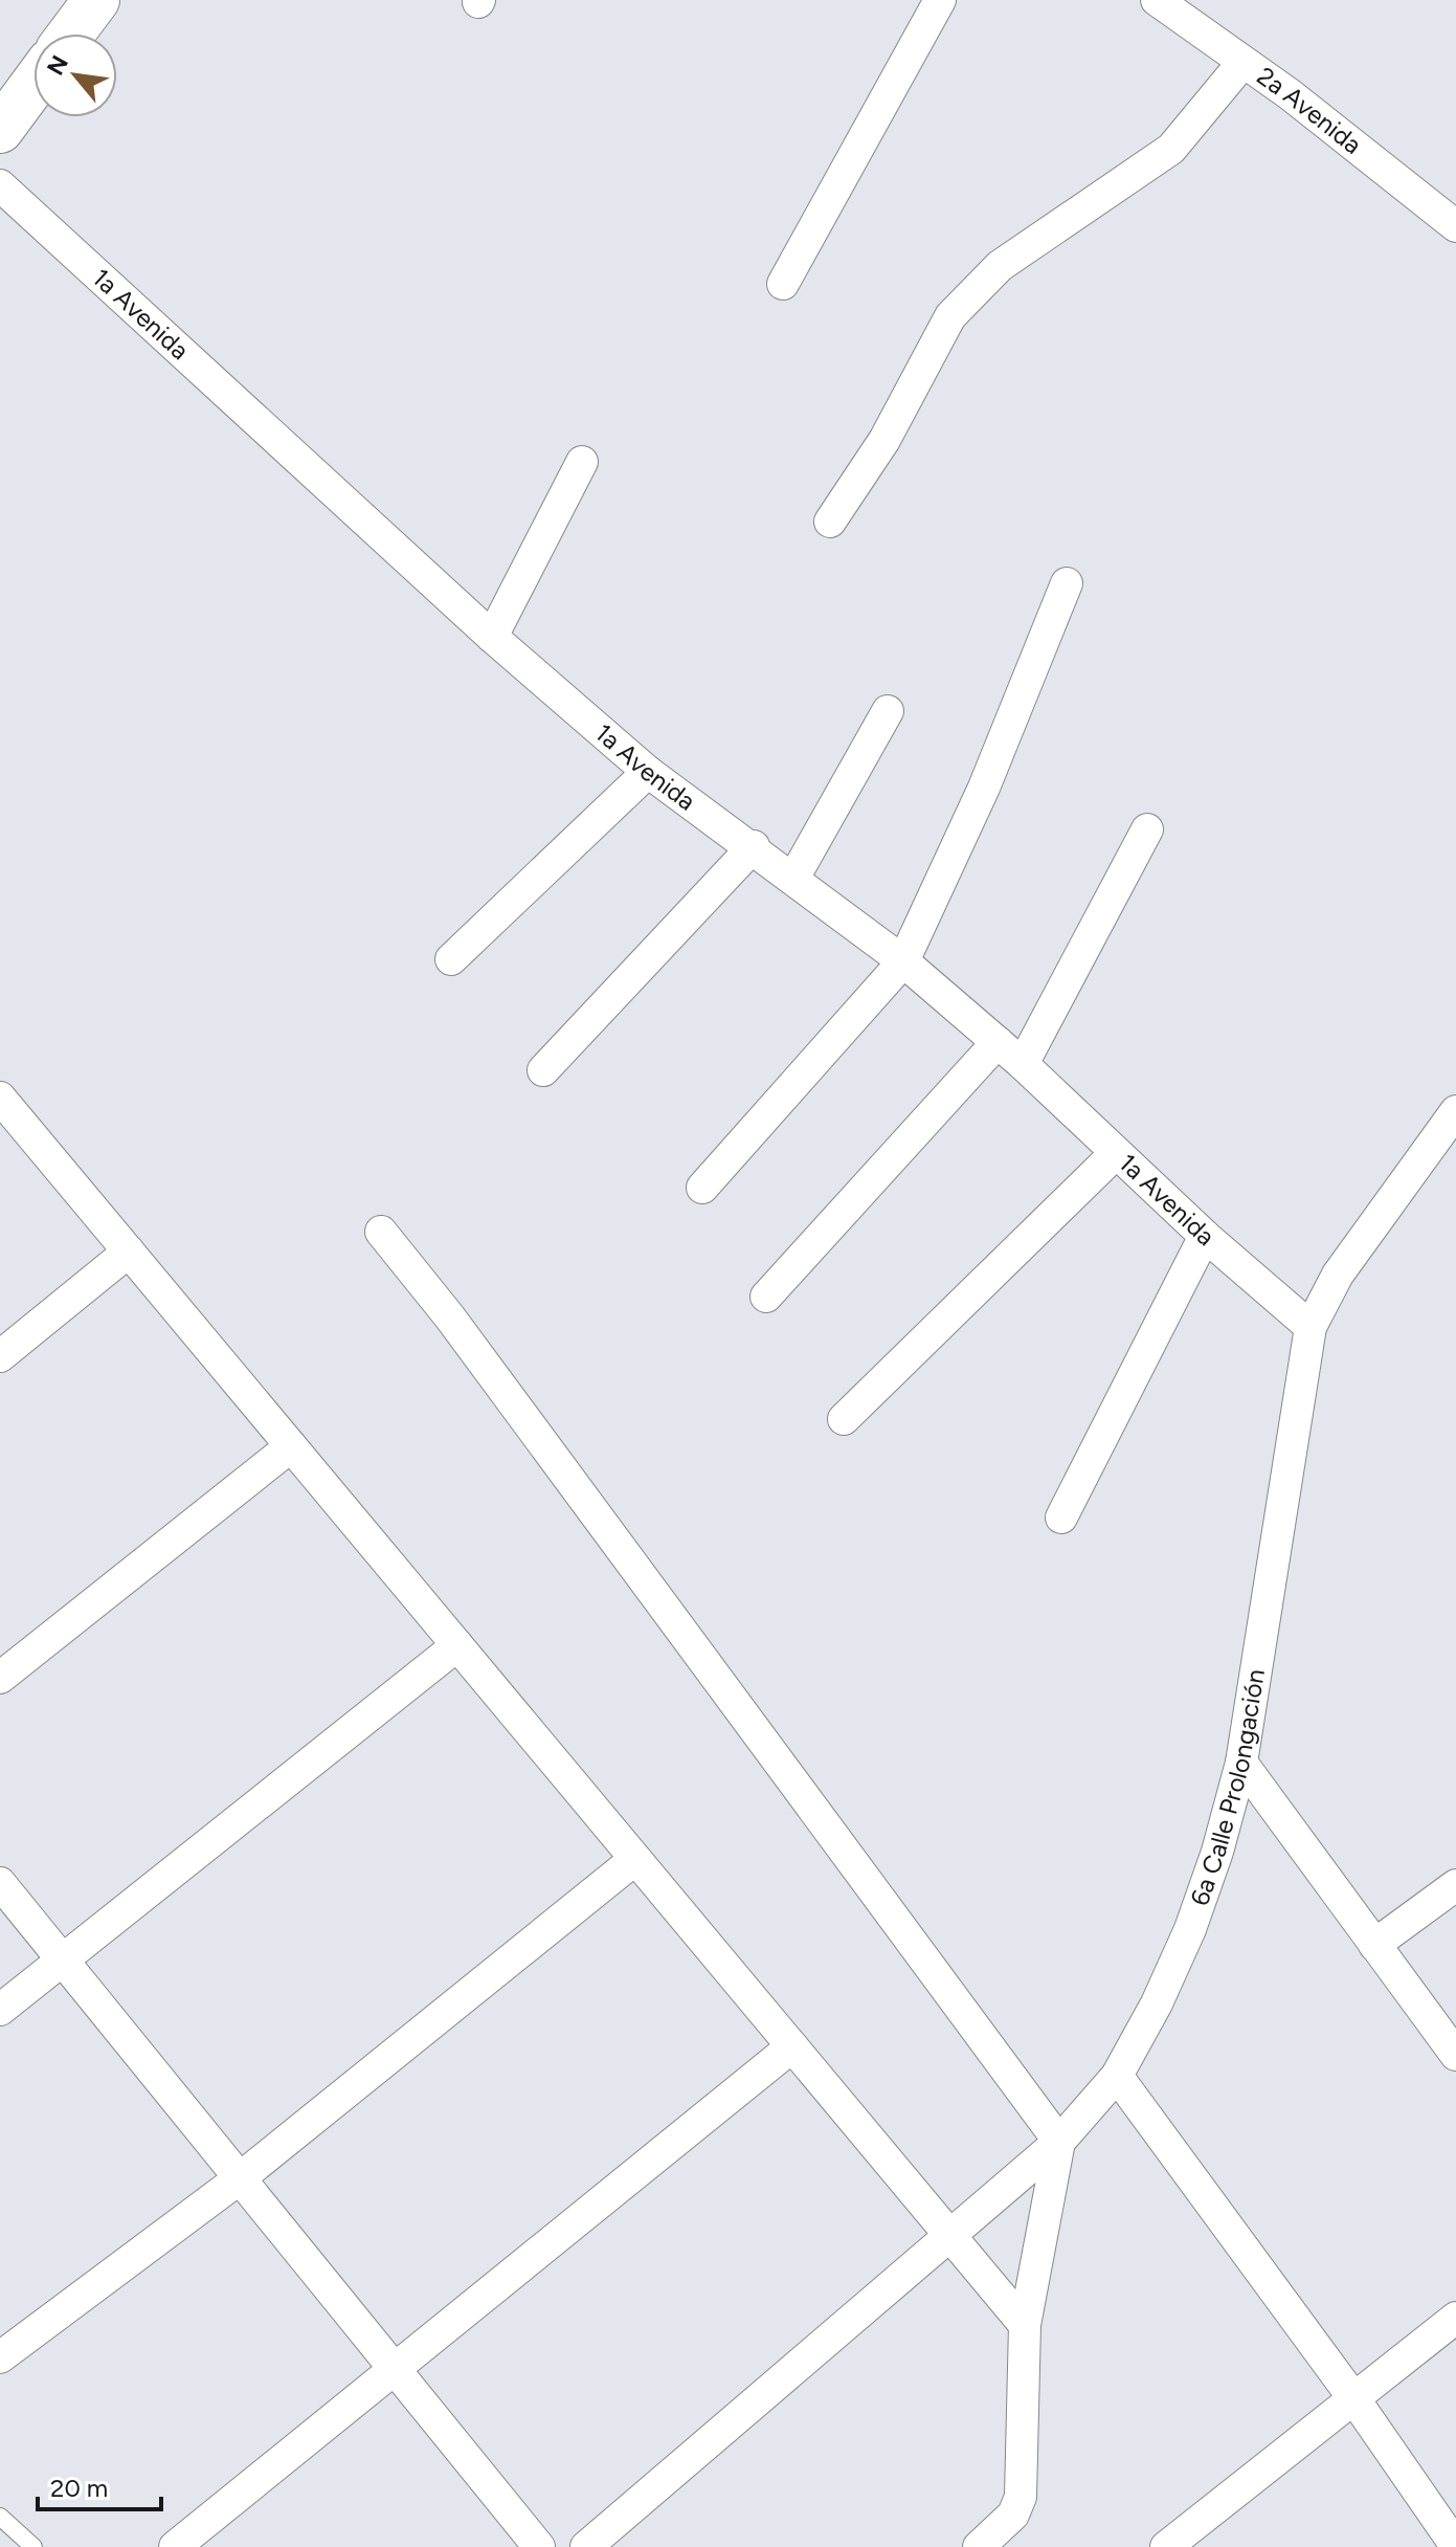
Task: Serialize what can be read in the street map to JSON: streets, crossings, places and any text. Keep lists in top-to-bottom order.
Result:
{
  "streets": {
    "street": ["2a Avenida", "1a Avenida", "6a Calle Prolongación"]
  },
  "crossings": [
    ["1a Avenida", "6a Calle Prolongación"]
  ],
  "scale_bar": "20 m",
  "north": "top left"
}
